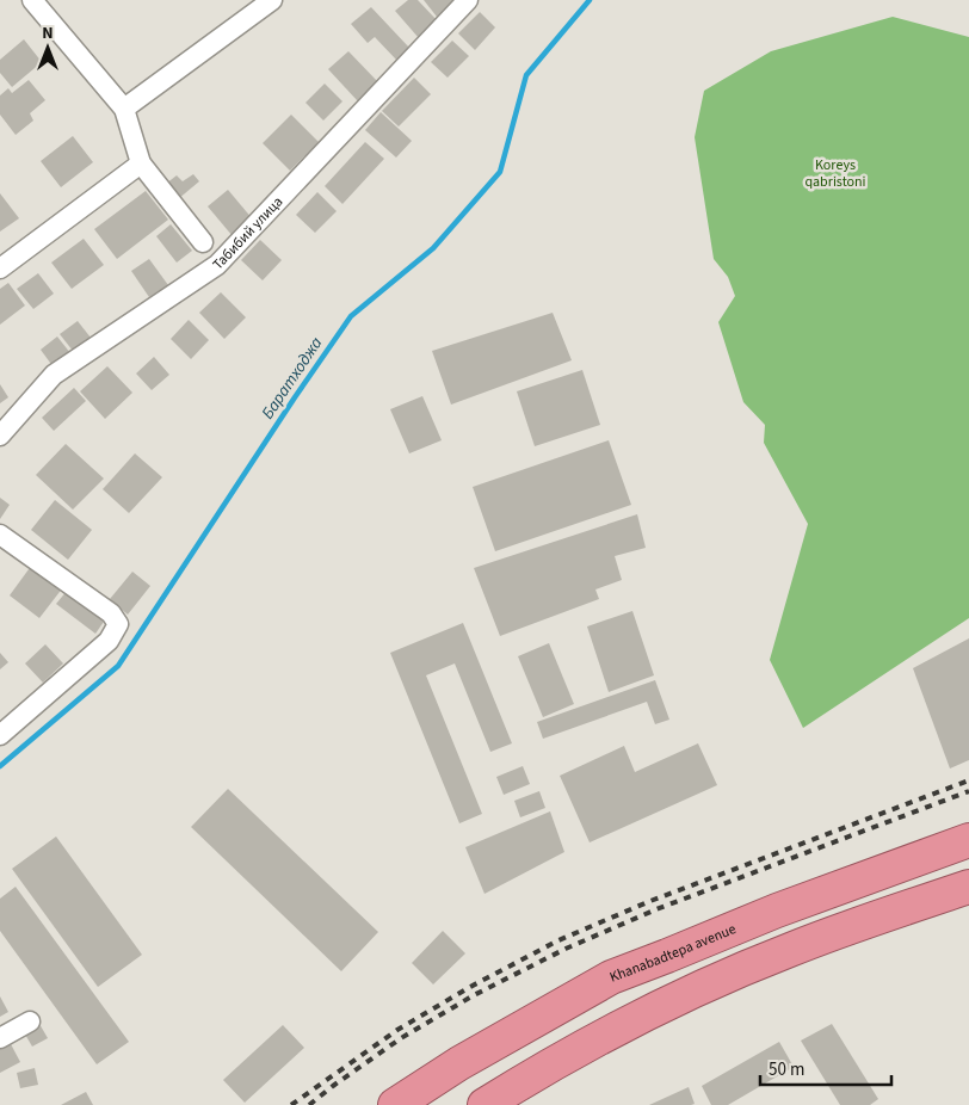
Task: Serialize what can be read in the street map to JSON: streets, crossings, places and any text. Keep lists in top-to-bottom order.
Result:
{
  "streets": {
    "highway": ["Khanabadtepa avenue"],
    "street": ["Табибий улица"]
  },
  "water": ["Баратходжа"],
  "parks": ["Koreys qabristoni"],
  "scale_bar": "50 m",
  "north": "top"
}
